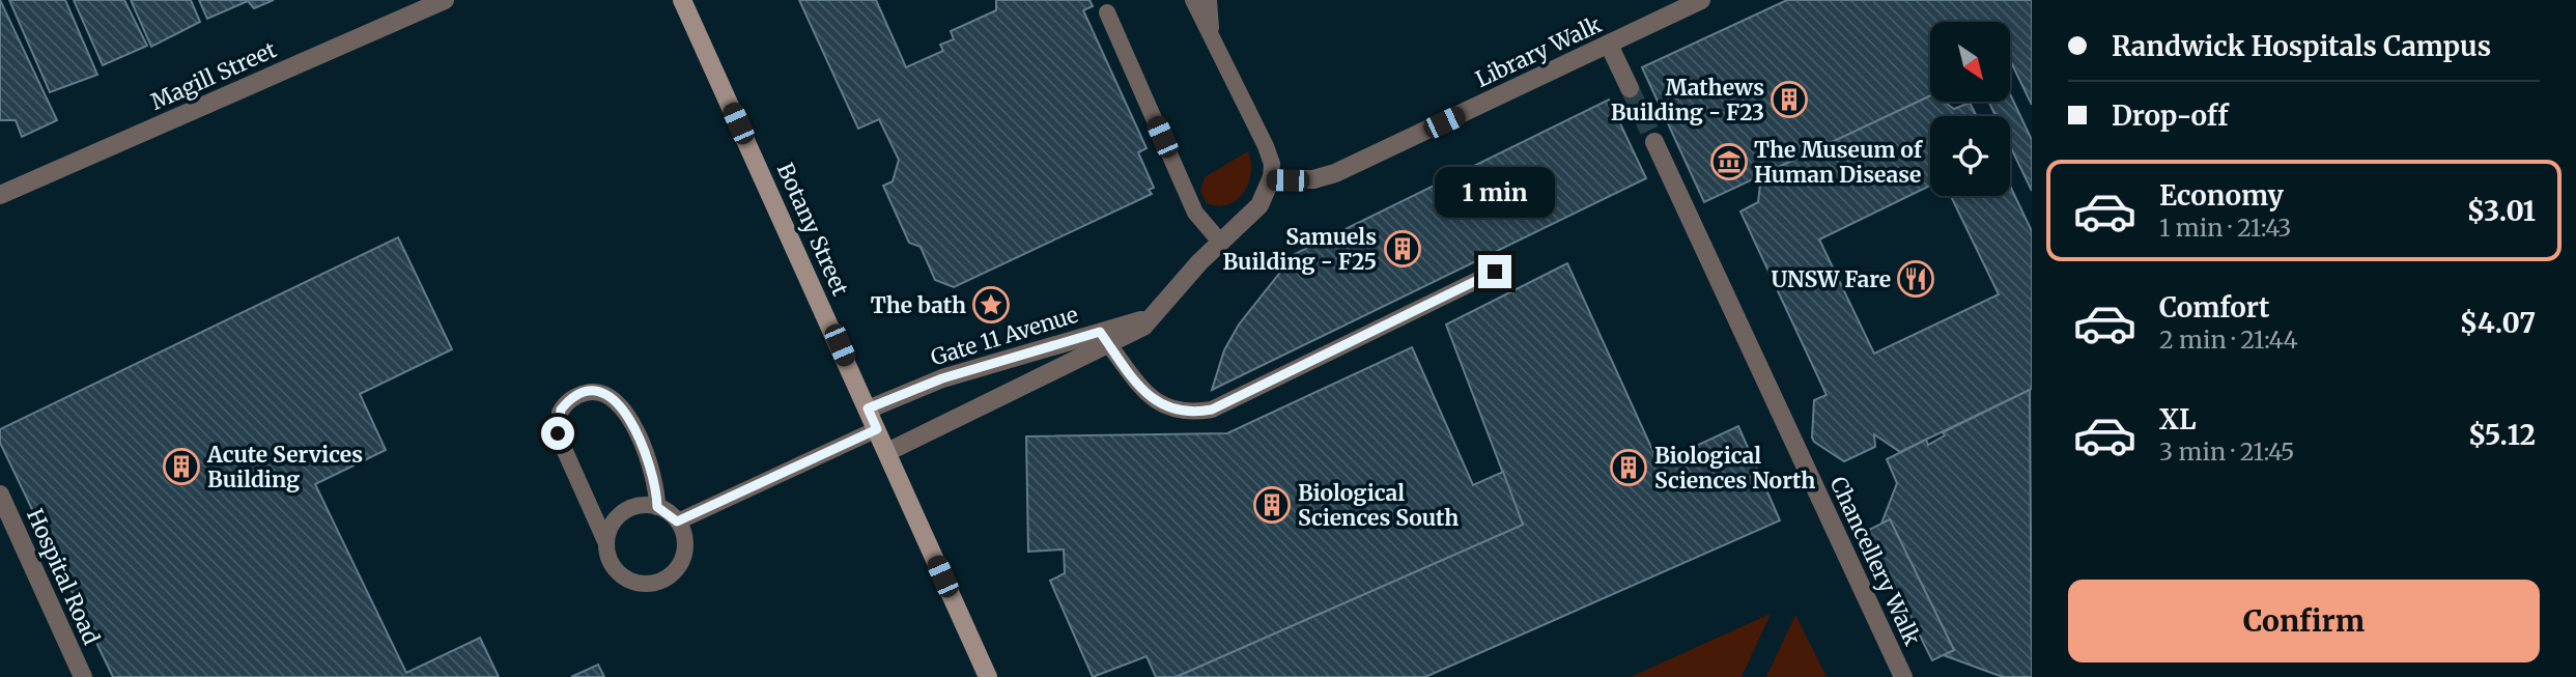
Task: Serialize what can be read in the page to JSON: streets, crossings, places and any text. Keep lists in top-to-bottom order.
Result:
{
  "streets": {
    "street": [
      "Library Walk",
      "Magill Street",
      "Botany Street",
      "Gate 11 Avenue",
      "Chancellery Walk",
      "Hospital Road"
    ]
  },
  "crossings": [
    ["Library Walk", "Gate 11 Avenue"],
    ["Botany Street", "Gate 11 Avenue"]
  ],
  "places": {
    "building": [
      "Mathews Building - F23",
      "Samuels Building - F25",
      "Acute Services Building",
      "Biological Sciences North",
      "Biological Sciences South"
    ],
    "museum": ["The Museum of Human Disease"],
    "restaurant": ["UNSW Fare"],
    "place": ["The bath"]
  },
  "north": "bottom right",
  "page": {
    "banner": ["Randwick Hospitals Campus", "Drop-off"],
    "list": [
      {
        "name": "Economy",
        "note": "1 min · 21:43",
        "value": "$3.01"
      },
      {
        "name": "Comfort",
        "note": "2 min · 21:44",
        "value": "$4.07"
      },
      {
        "name": "XL",
        "note": "3 min · 21:45",
        "value": "$5.12"
      }
    ],
    "bubble": "1 min",
    "buttons": "Confirm"
  }
}
